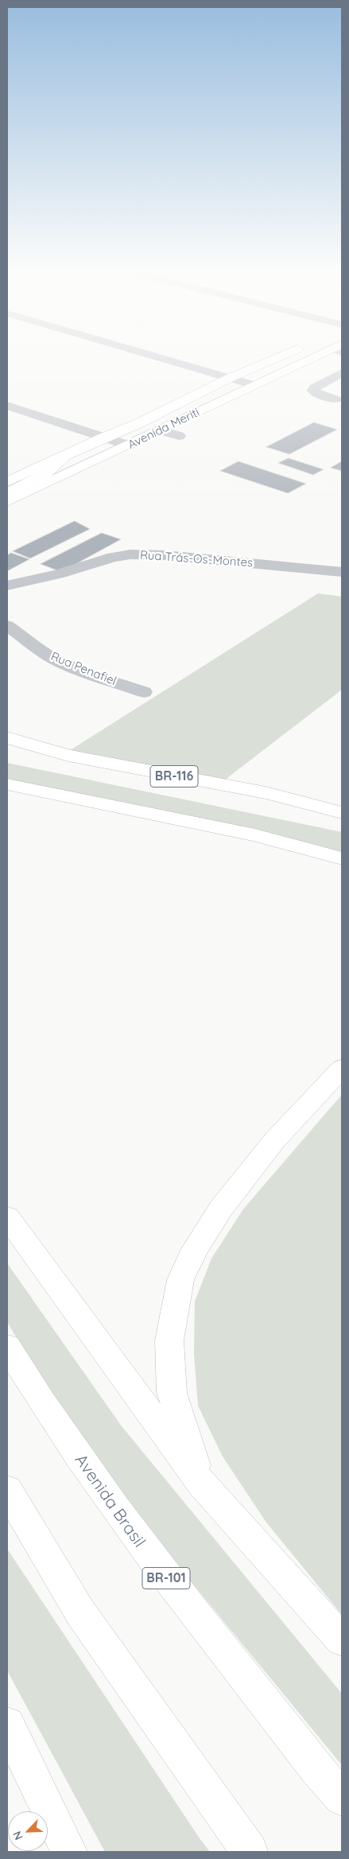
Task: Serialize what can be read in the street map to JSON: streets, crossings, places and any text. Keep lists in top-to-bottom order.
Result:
{
  "streets": {
    "main road": [
      "Avenida Meriti",
      "BR-116",
      "Avenida Brasil",
      "BR-101"
    ],
    "street": ["Rua Trás-Os-Montes", "Rua Penafiel"]
  },
  "north": "bottom left"
}
